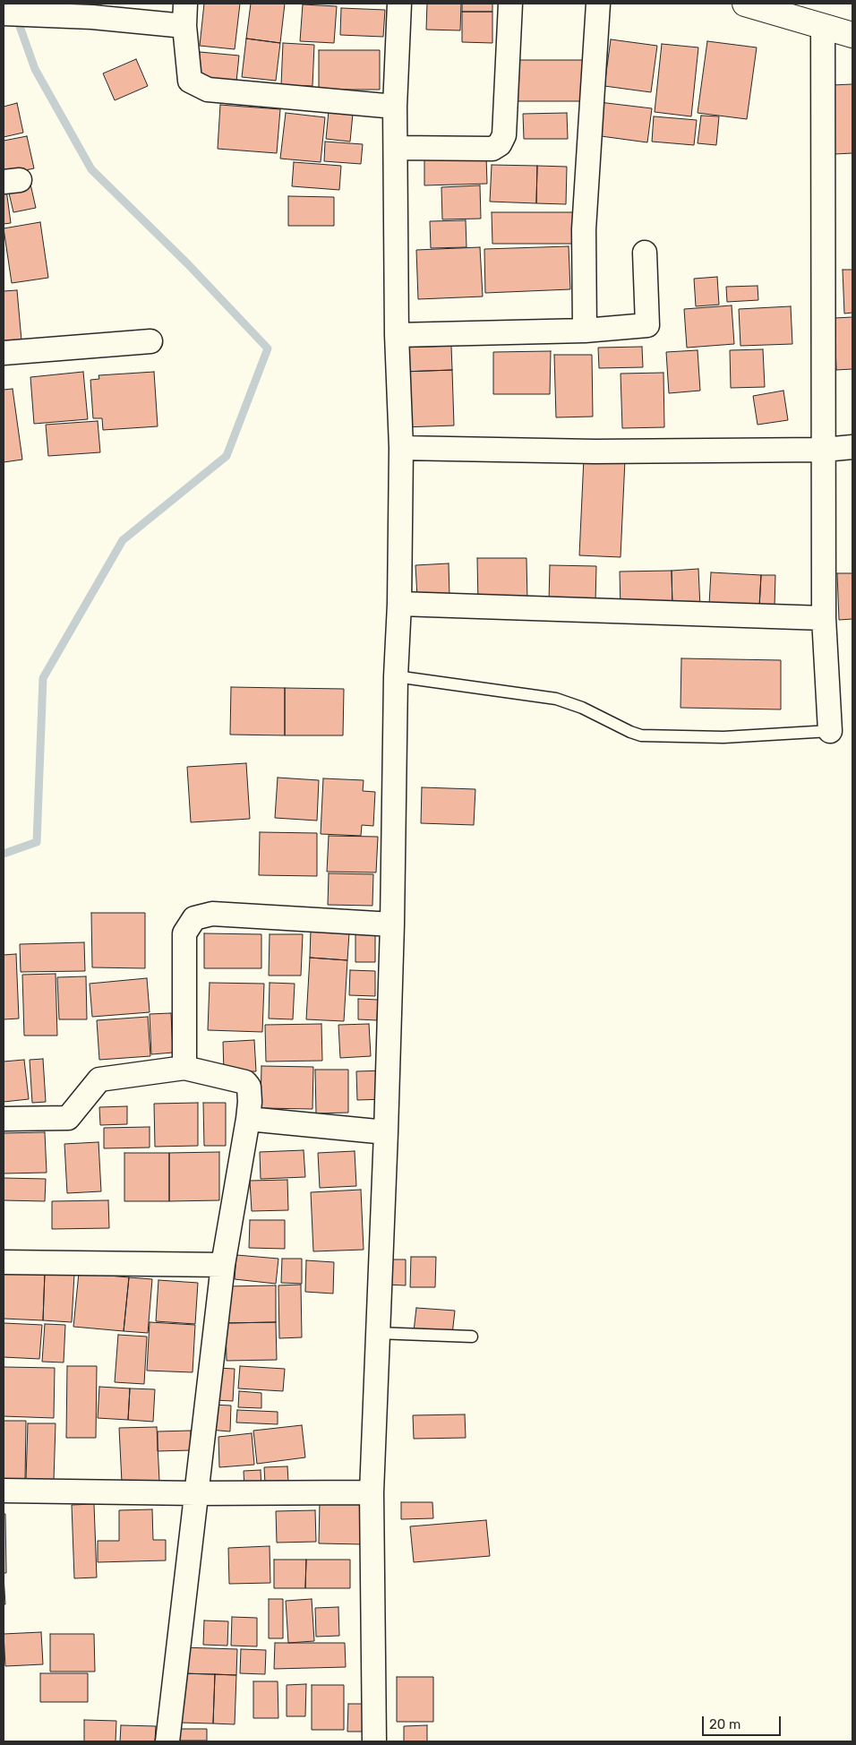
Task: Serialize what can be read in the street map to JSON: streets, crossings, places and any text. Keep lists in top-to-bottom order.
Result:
{
  "scale_bar": "20 m"
}
